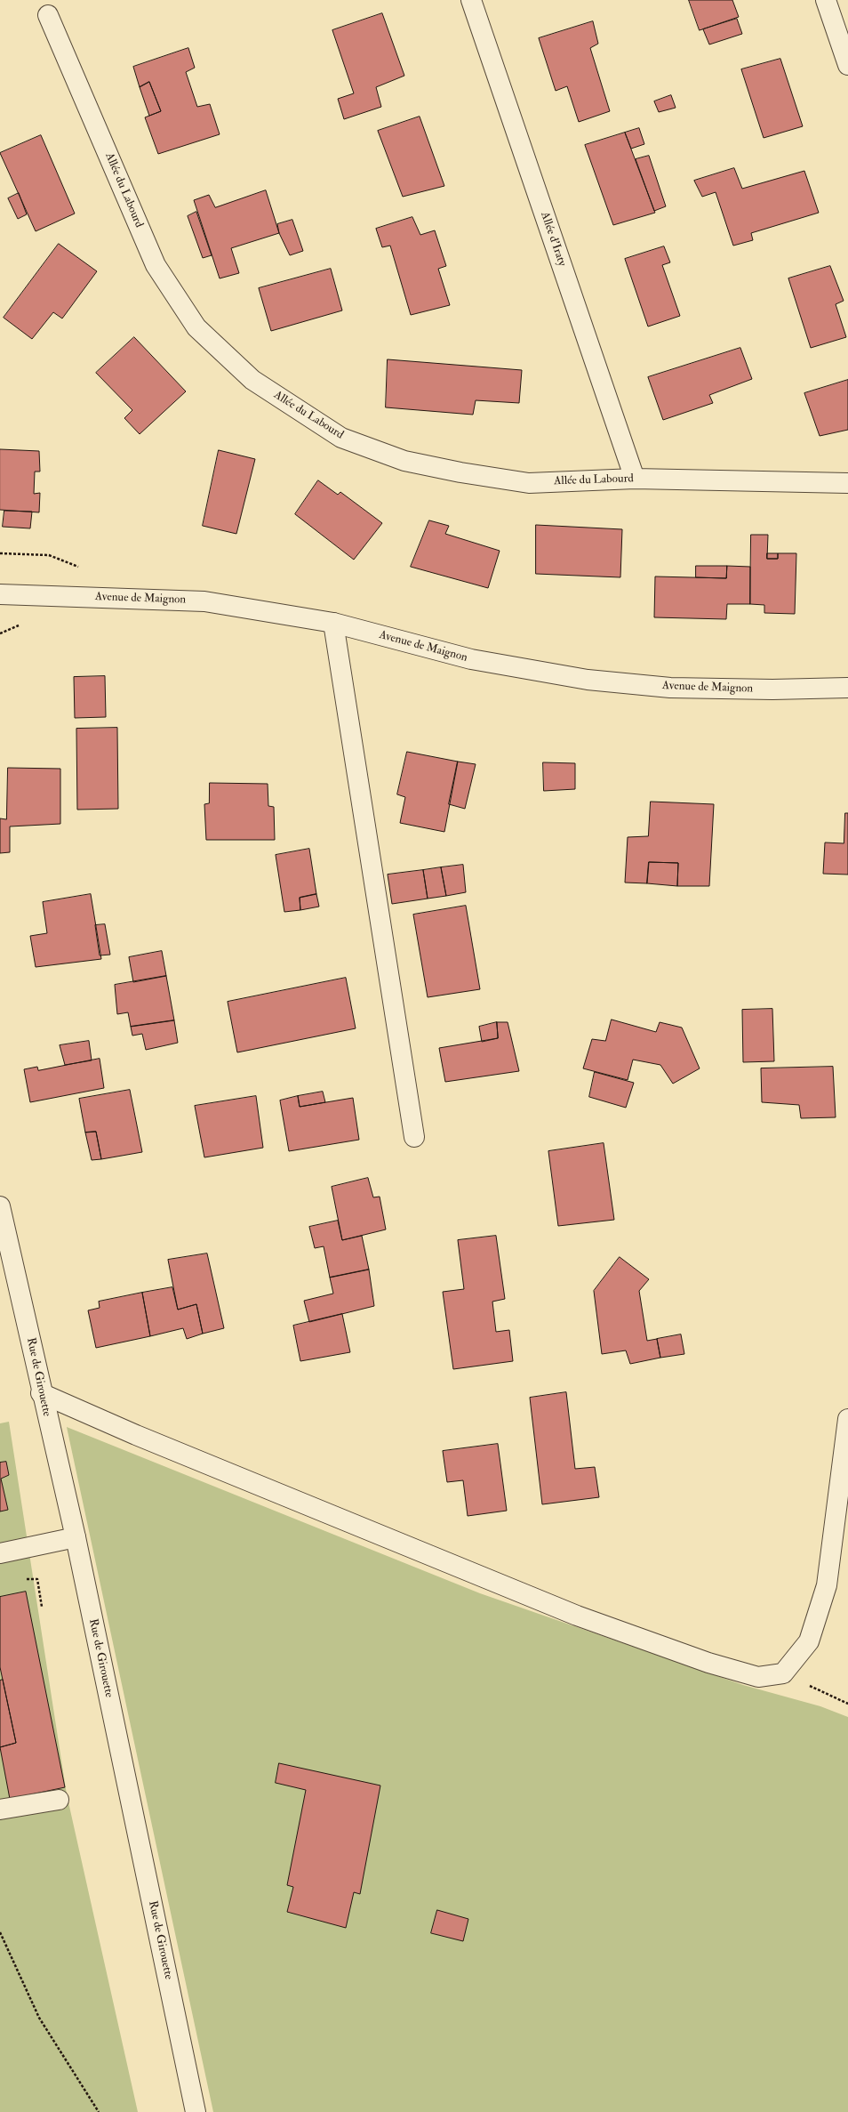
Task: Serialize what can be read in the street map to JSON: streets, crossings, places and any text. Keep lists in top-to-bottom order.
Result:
{
  "streets": {
    "street": [
      "Allée du Labourd",
      "Allée d'Iraty",
      "Avenue de Maignon",
      "Rue de Girouette"
    ]
  },
  "crossings": [
    ["Allée du Labourd", "Allée d'Iraty"]
  ]
}
